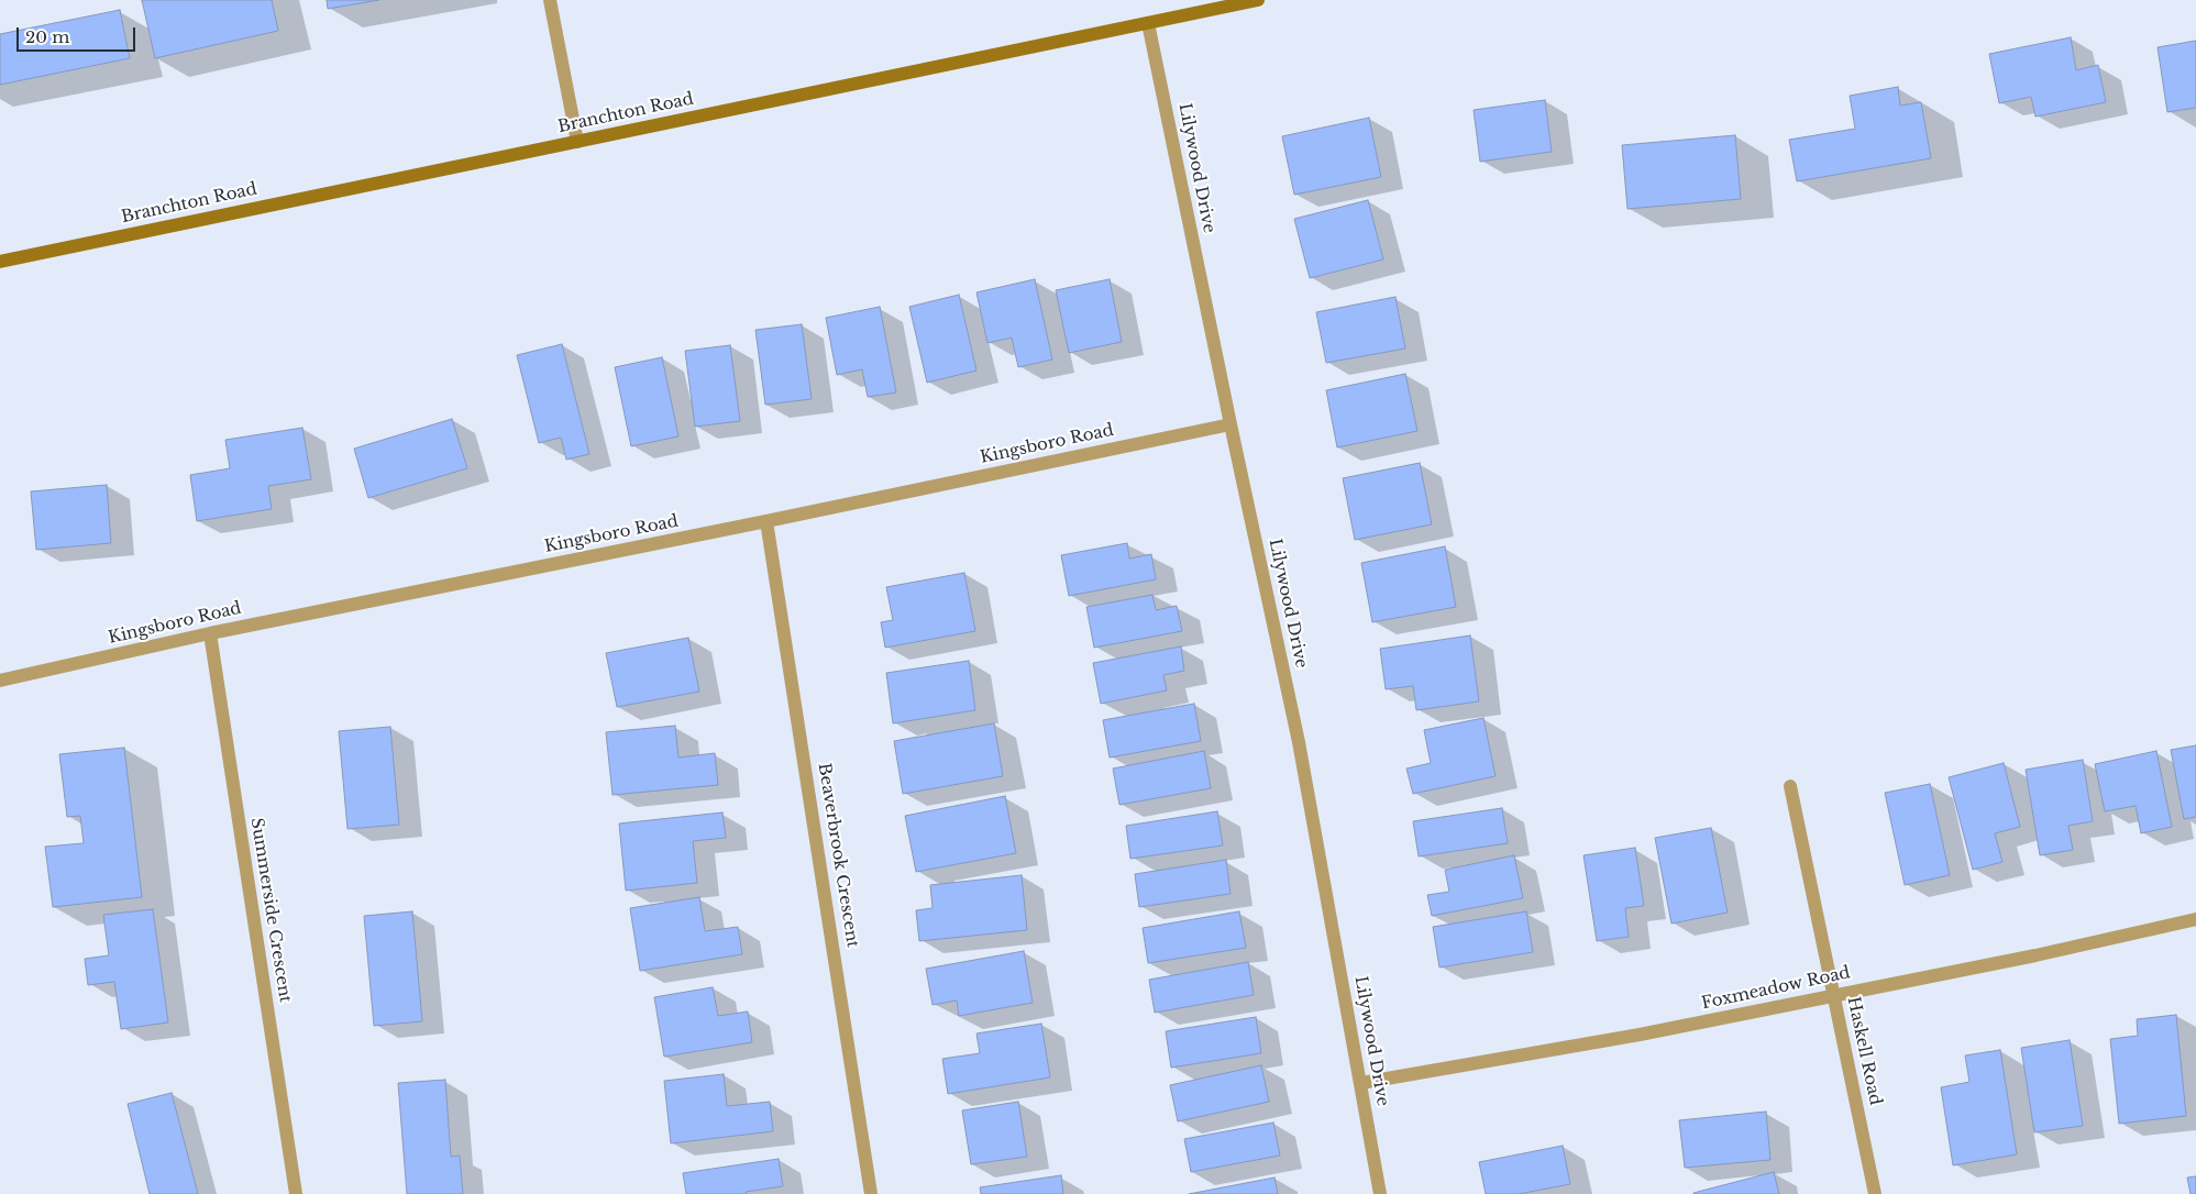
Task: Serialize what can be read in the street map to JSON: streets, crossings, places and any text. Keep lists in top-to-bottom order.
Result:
{
  "streets": {
    "main road": ["Branchton Road"],
    "street": [
      "Lilywood Drive",
      "Kingsboro Road",
      "Beaverbrook Crescent",
      "Summerside Crescent",
      "Foxmeadow Road",
      "Haskell Road"
    ]
  },
  "crossings": [
    ["Branchton Road", "Lilywood Drive"],
    ["Lilywood Drive", "Kingsboro Road"],
    ["Lilywood Drive", "Foxmeadow Road"],
    ["Kingsboro Road", "Beaverbrook Crescent"],
    ["Kingsboro Road", "Summerside Crescent"],
    ["Foxmeadow Road", "Haskell Road"]
  ],
  "scale_bar": "20 m"
}
